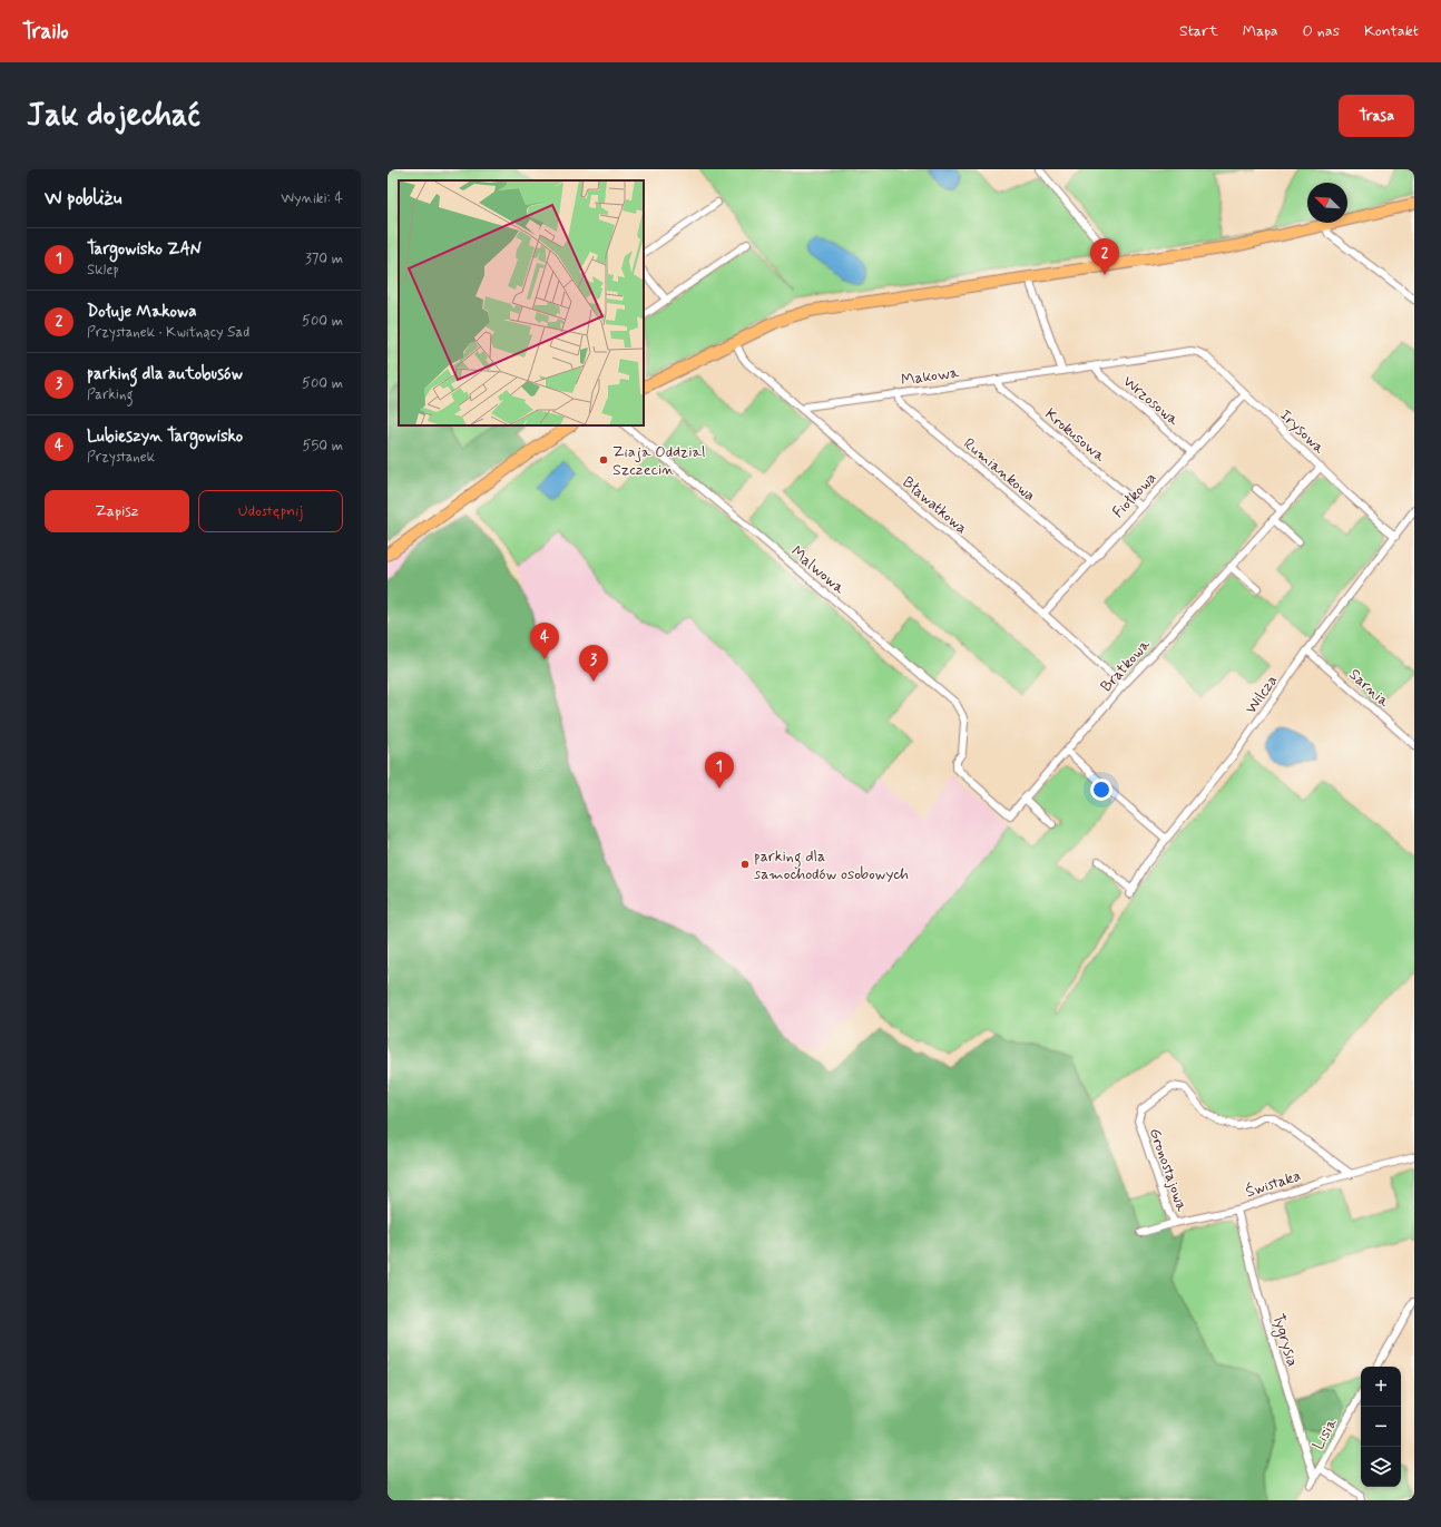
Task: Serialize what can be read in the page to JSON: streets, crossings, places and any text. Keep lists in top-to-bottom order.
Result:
{
  "streets": {
    "street": [
      "Makowa",
      "Wrzosowa",
      "Irysowa",
      "Krokusowa",
      "Rumiankowa",
      "Fiołkowa",
      "Bławatkowa",
      "Malwowa",
      "Bratkowa",
      "Sarnia",
      "Wilcza",
      "Gronostajowa",
      "Świstaka",
      "Tygrysia",
      "Lisia"
    ]
  },
  "crossings": [
    ["Makowa", "Wrzosowa"],
    ["Makowa", "Irysowa"],
    ["Makowa", "Krokusowa"],
    ["Makowa", "Rumiankowa"],
    ["Makowa", "Bławatkowa"],
    ["Wrzosowa", "Fiołkowa"],
    ["Irysowa", "Fiołkowa"],
    ["Irysowa", "Bratkowa"],
    ["Irysowa", "Wilcza"],
    ["Krokusowa", "Fiołkowa"],
    ["Rumiankowa", "Fiołkowa"],
    ["Fiołkowa", "Bławatkowa"],
    ["Bławatkowa", "Bratkowa"],
    ["Malwowa", "Bratkowa"],
    ["Sarnia", "Wilcza"],
    ["Gronostajowa", "Świstaka"],
    ["Świstaka", "Tygrysia"],
    ["Tygrysia", "Lisia"]
  ],
  "places": ["Ziaja Oddzial Szczecin", "parking dla samochodów osobowych"],
  "north": "top left",
  "page": {
    "header": "Trailo",
    "nav": [
      "Start",
      "Mapa",
      "O nas",
      "Kontakt"
    ],
    "buttons": [
      "Trasa",
      ["Zapisz", "Udostępnij"]
    ],
    "title": "Jak dojechać",
    "heading": ["W pobliżu", "Wyniki: 4"],
    "list": [
      {
        "mark": "1",
        "name": "Targowisko ZAN",
        "note": "Sklep",
        "value": "370 m"
      },
      {
        "mark": "2",
        "name": "Dołuje Makowa",
        "note": "Przystanek · Kwitnący Sad",
        "value": "500 m"
      },
      {
        "mark": "3",
        "name": "parking dla autobusów",
        "note": "Parking",
        "value": "500 m"
      },
      {
        "mark": "4",
        "name": "Lubieszyn Targowisko",
        "note": "Przystanek",
        "value": "550 m"
      }
    ],
    "pins": [
      "2",
      "4",
      "3",
      "1"
    ],
    "map_buttons": ["+", "−"]
  }
}
